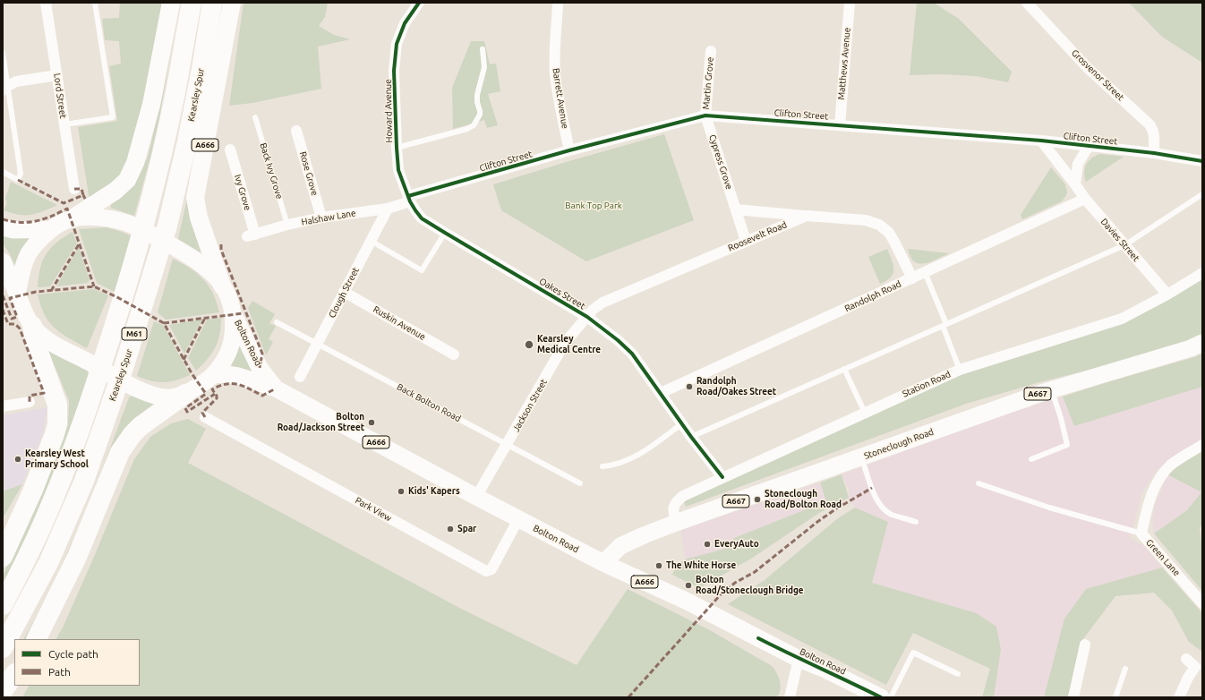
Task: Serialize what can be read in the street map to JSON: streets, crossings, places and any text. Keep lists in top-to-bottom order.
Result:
{
  "streets": {
    "highway": ["Kearsley Spur", "A666", "M61"],
    "main road": ["Bolton Road", "A667", "Stoneclough Road"],
    "street": [
      "Matthews Avenue",
      "Grosvenor Street",
      "Martin Grove",
      "Lord Street",
      "Barrett Avenue",
      "Howard Avenue",
      "Clifton Street",
      "Cypress Grove",
      "Rose Grove",
      "Ivy Grove",
      "Halshaw Lane",
      "Roosevelt Road",
      "Davies Street",
      "Clough Street",
      "Oakes Street",
      "Randolph Road",
      "Ruskin Avenue",
      "Station Road",
      "Jackson Street",
      "Park View",
      "Green Lane"
    ],
    "lane": ["Back Ivy Grove", "Back Bolton Road"]
  },
  "crossings": [
    ["Matthews Avenue", "Clifton Street"],
    ["Grosvenor Street", "Clifton Street"],
    ["Martin Grove", "Clifton Street"],
    ["Martin Grove", "Cypress Grove"],
    ["Barrett Avenue", "Clifton Street"],
    ["Howard Avenue", "Clifton Street"],
    ["Howard Avenue", "Halshaw Lane"],
    ["Howard Avenue", "Oakes Street"],
    ["Clifton Street", "Cypress Grove"],
    ["Clifton Street", "Halshaw Lane"],
    ["Clifton Street", "Davies Street"],
    ["Clifton Street", "Oakes Street"],
    ["A666", "Bolton Road"],
    ["Cypress Grove", "Roosevelt Road"],
    ["Back Ivy Grove", "Halshaw Lane"],
    ["Rose Grove", "Halshaw Lane"],
    ["Ivy Grove", "Halshaw Lane"],
    ["Halshaw Lane", "Clough Street"],
    ["Halshaw Lane", "Oakes Street"],
    ["Roosevelt Road", "Oakes Street"],
    ["Roosevelt Road", "Randolph Road"],
    ["Roosevelt Road", "Jackson Street"],
    ["Davies Street", "Randolph Road"],
    ["Davies Street", "Station Road"],
    ["Clough Street", "Ruskin Avenue"],
    ["Clough Street", "Back Bolton Road"],
    ["Oakes Street", "Randolph Road"],
    ["Oakes Street", "Station Road"],
    ["Oakes Street", "Jackson Street"],
    ["Bolton Road", "Jackson Street"],
    ["Bolton Road", "Stoneclough Road"],
    ["Bolton Road", "Park View"],
    ["Station Road", "Stoneclough Road"],
    ["Back Bolton Road", "Jackson Street"]
  ],
  "parks": ["Bank Top Park"],
  "places": [
    "Kearsley Medical Centre",
    "Randolph Road/Oakes Street",
    "Bolton Road/Jackson Street",
    "Kearsley West Primary School",
    "Kids' Kapers",
    "Stoneclough Road/Bolton Road",
    "Spar",
    "EveryAuto",
    "The White Horse",
    "Bolton Road/Stoneclough Bridge"
  ],
  "legend": ["Cycle path", "Path"]
}
